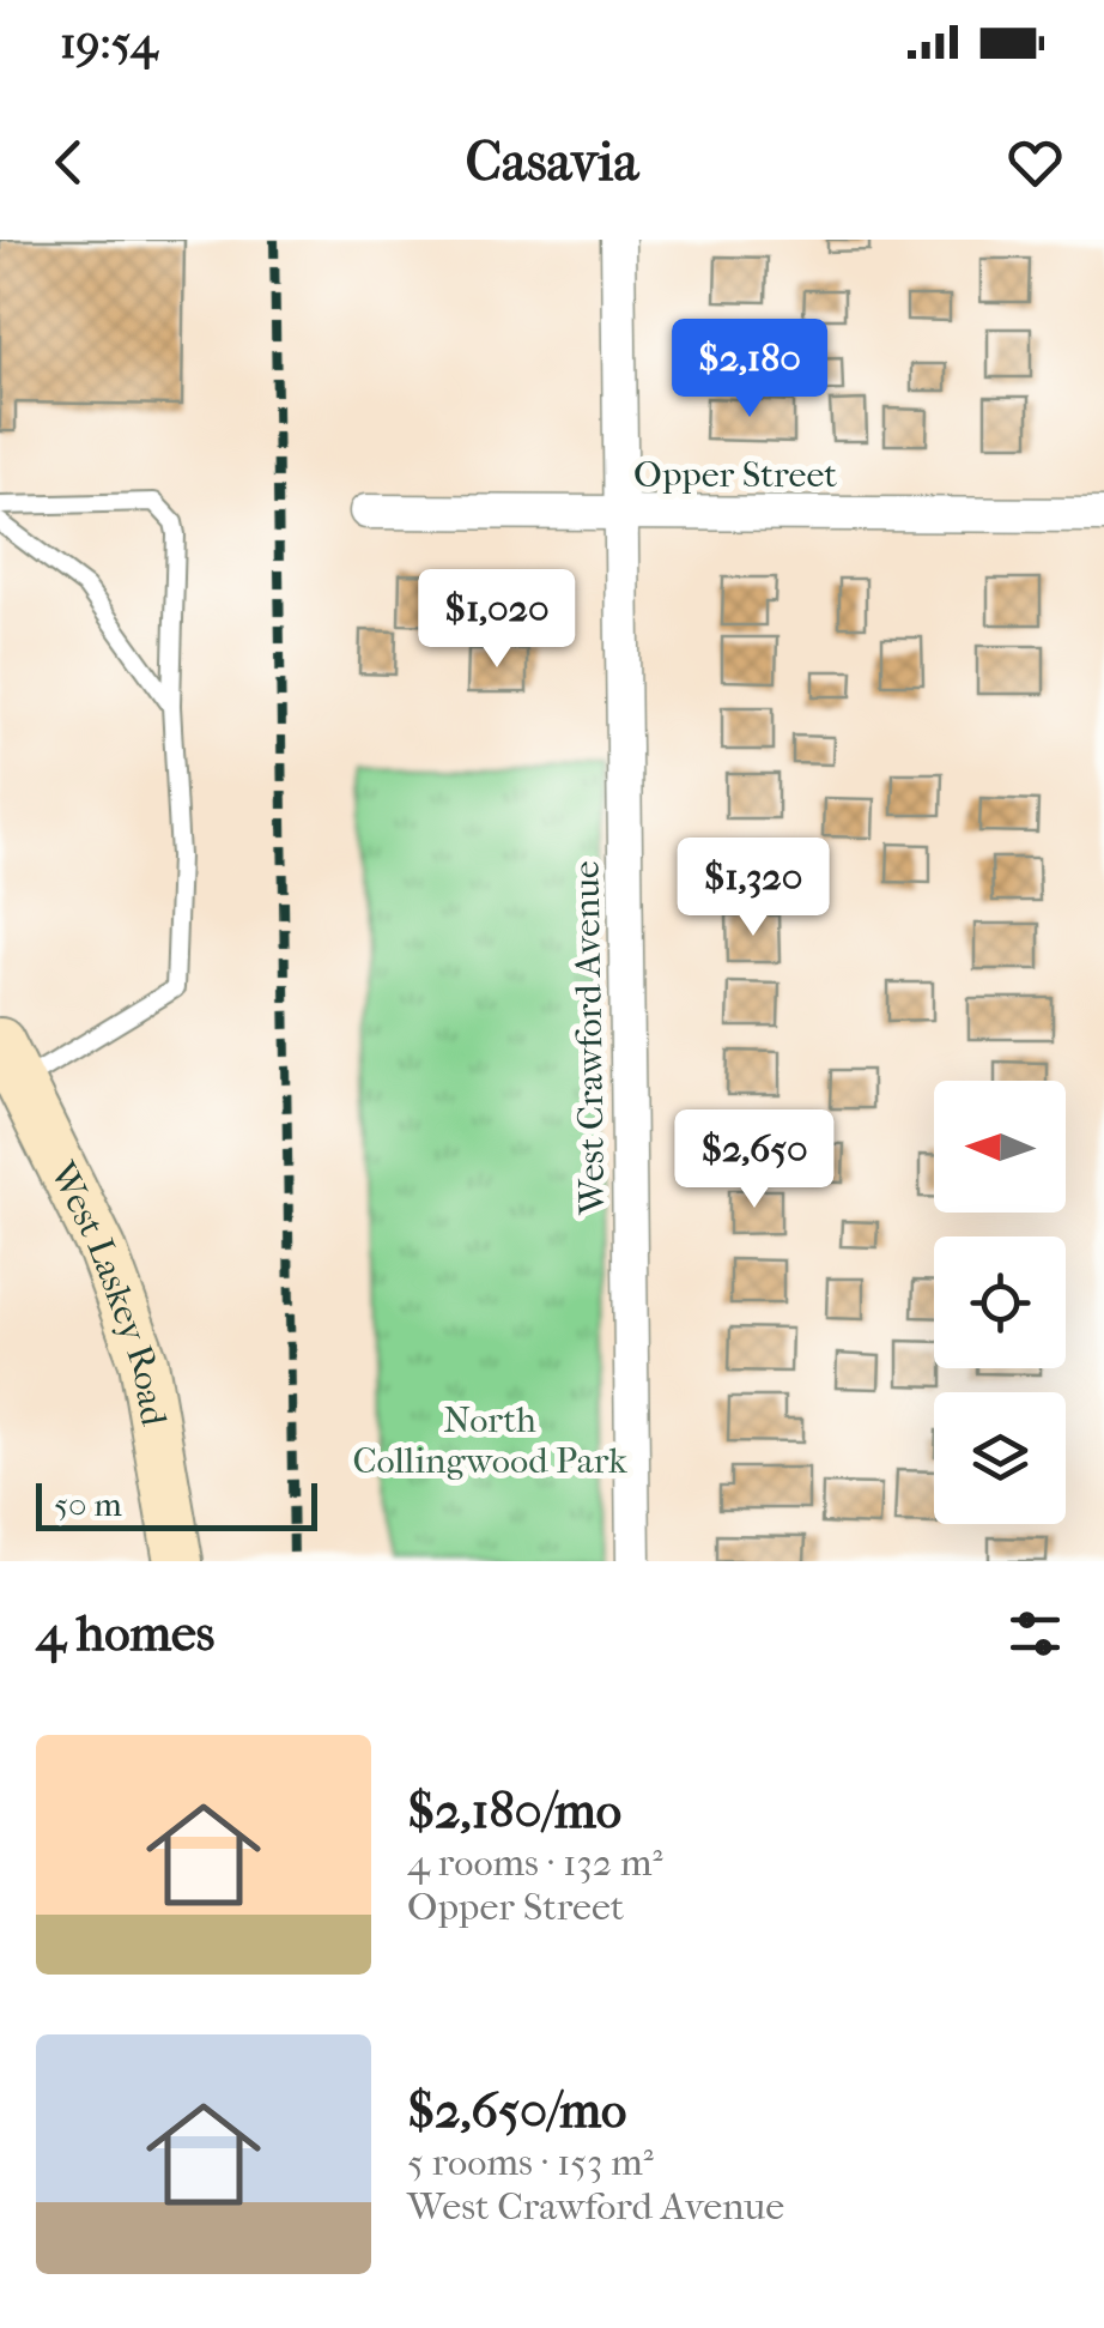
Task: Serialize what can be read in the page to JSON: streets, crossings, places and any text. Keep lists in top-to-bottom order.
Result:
{
  "streets": {
    "main road": ["West Laskey Road"],
    "street": ["Opper Street", "West Crawford Avenue"]
  },
  "crossings": [
    ["Opper Street", "West Crawford Avenue"]
  ],
  "parks": ["North Collingwood Park"],
  "scale_bar": "50 m",
  "north": "left",
  "page": {
    "status": "19:54",
    "header": "Casavia",
    "price": [
      "$2,180",
      "$1,020",
      "$1,320",
      "$2,650"
    ],
    "scale": "50 m",
    "heading": "4 homes",
    "list": [
      {
        "name": "$2,180/mo",
        "note": "4 rooms · 132 m² · Opper Street"
      },
      {
        "name": "$2,650/mo",
        "note": "5 rooms · 153 m² · West Crawford Avenue"
      }
    ]
  }
}
